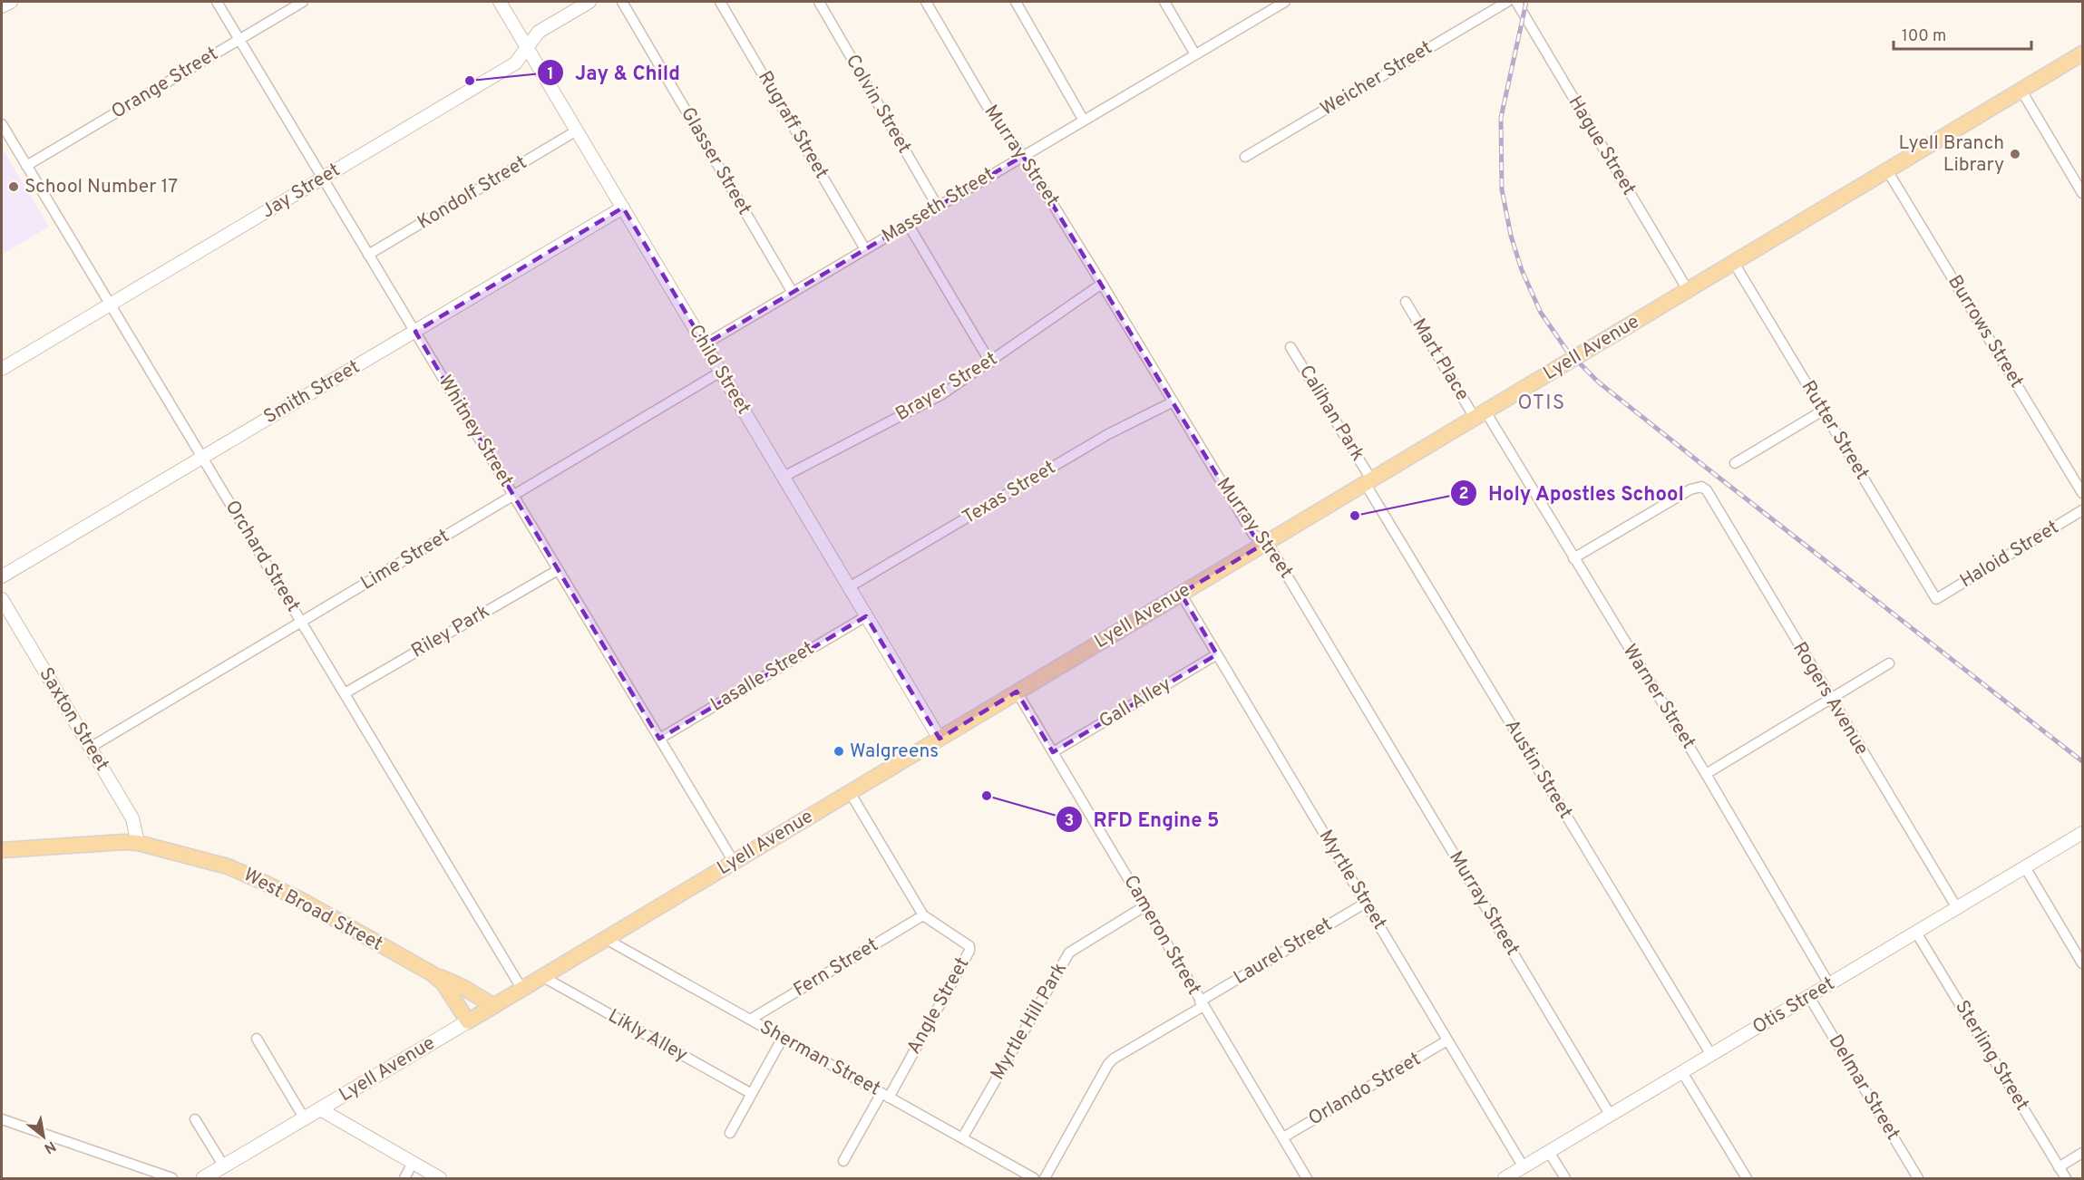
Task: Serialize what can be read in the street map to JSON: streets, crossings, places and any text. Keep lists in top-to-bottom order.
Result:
{
  "streets": {
    "main road": ["Lyell Avenue", "West Broad Street"],
    "street": [
      "Weicher Street",
      "Orange Street",
      "Colvin Street",
      "Rugraff Street",
      "Hague Street",
      "Murray Street",
      "Glasser Street",
      "Jay Street",
      "Kondolf Street",
      "Masseth Street",
      "Burrows Street",
      "Mart Place",
      "Child Street",
      "Brayer Street",
      "Smith Street",
      "Calihan Park",
      "Rutter Street",
      "Whitney Street",
      "Texas Street",
      "Haloid Street",
      "Orchard Street",
      "Lime Street",
      "Riley Park",
      "Lasalle Street",
      "Warner Street",
      "Rogers Avenue",
      "Gall Alley",
      "Saxton Street",
      "Austin Street",
      "Myrtle Street",
      "Cameron Street",
      "Laurel Street",
      "Fern Street",
      "Angle Street",
      "Otis Street",
      "Myrtle Hill Park",
      "Likly Alley",
      "Sterling Street",
      "Sherman Street",
      "Delmar Street",
      "Orlando Street"
    ]
  },
  "crossings": [
    ["Orange Street", "Whitney Street"],
    ["Orange Street", "Orchard Street"],
    ["Colvin Street", "Masseth Street"],
    ["Rugraff Street", "Masseth Street"],
    ["Hague Street", "Lyell Avenue"],
    ["Murray Street", "Masseth Street"],
    ["Murray Street", "Lyell Avenue"],
    ["Murray Street", "Brayer Street"],
    ["Murray Street", "Texas Street"],
    ["Murray Street", "Otis Street"],
    ["Glasser Street", "Masseth Street"],
    ["Jay Street", "Child Street"],
    ["Jay Street", "Whitney Street"],
    ["Jay Street", "Orchard Street"],
    ["Kondolf Street", "Child Street"],
    ["Kondolf Street", "Whitney Street"],
    ["Masseth Street", "Child Street"],
    ["Burrows Street", "Lyell Avenue"],
    ["Lyell Avenue", "Mart Place"],
    ["Lyell Avenue", "Child Street"],
    ["Lyell Avenue", "Calihan Park"],
    ["Lyell Avenue", "Rutter Street"],
    ["Lyell Avenue", "Whitney Street"],
    ["Lyell Avenue", "Orchard Street"],
    ["Lyell Avenue", "Warner Street"],
    ["Lyell Avenue", "Austin Street"],
    ["Lyell Avenue", "Myrtle Street"],
    ["Lyell Avenue", "West Broad Street"],
    ["Lyell Avenue", "Cameron Street"],
    ["Lyell Avenue", "Angle Street"],
    ["Lyell Avenue", "Likly Alley"],
    ["Lyell Avenue", "Sherman Street"],
    ["Mart Place", "Warner Street"],
    ["Child Street", "Brayer Street"],
    ["Child Street", "Smith Street"],
    ["Child Street", "Texas Street"],
    ["Child Street", "Lime Street"],
    ["Child Street", "Lasalle Street"],
    ["Smith Street", "Whitney Street"],
    ["Smith Street", "Orchard Street"],
    ["Calihan Park", "Austin Street"],
    ["Rutter Street", "Haloid Street"],
    ["Whitney Street", "Lime Street"],
    ["Whitney Street", "Riley Park"],
    ["Whitney Street", "Lasalle Street"],
    ["Orchard Street", "Lime Street"],
    ["Orchard Street", "Riley Park"],
    ["Lime Street", "Saxton Street"],
    ["Warner Street", "Rogers Avenue"],
    ["Warner Street", "Otis Street"],
    ["Rogers Avenue", "Otis Street"],
    ["Gall Alley", "Myrtle Street"],
    ["Gall Alley", "Cameron Street"],
    ["Saxton Street", "West Broad Street"],
    ["Austin Street", "Otis Street"],
    ["Myrtle Street", "Laurel Street"],
    ["Myrtle Street", "Otis Street"],
    ["Myrtle Street", "Orlando Street"],
    ["Cameron Street", "Laurel Street"],
    ["Cameron Street", "Myrtle Hill Park"],
    ["Cameron Street", "Orlando Street"],
    ["Fern Street", "Angle Street"],
    ["Fern Street", "Sherman Street"],
    ["Angle Street", "Sherman Street"],
    ["Otis Street", "Sterling Street"],
    ["Otis Street", "Delmar Street"],
    ["Myrtle Hill Park", "Sherman Street"]
  ],
  "districts": ["OTIS"],
  "places": [
    "Jay & Child",
    "Lyell Branch Library",
    "School Number 17",
    "Holy Apostles School",
    "Walgreens",
    "RFD Engine 5"
  ],
  "scale_bar": "100 m",
  "north": "bottom right"
}
